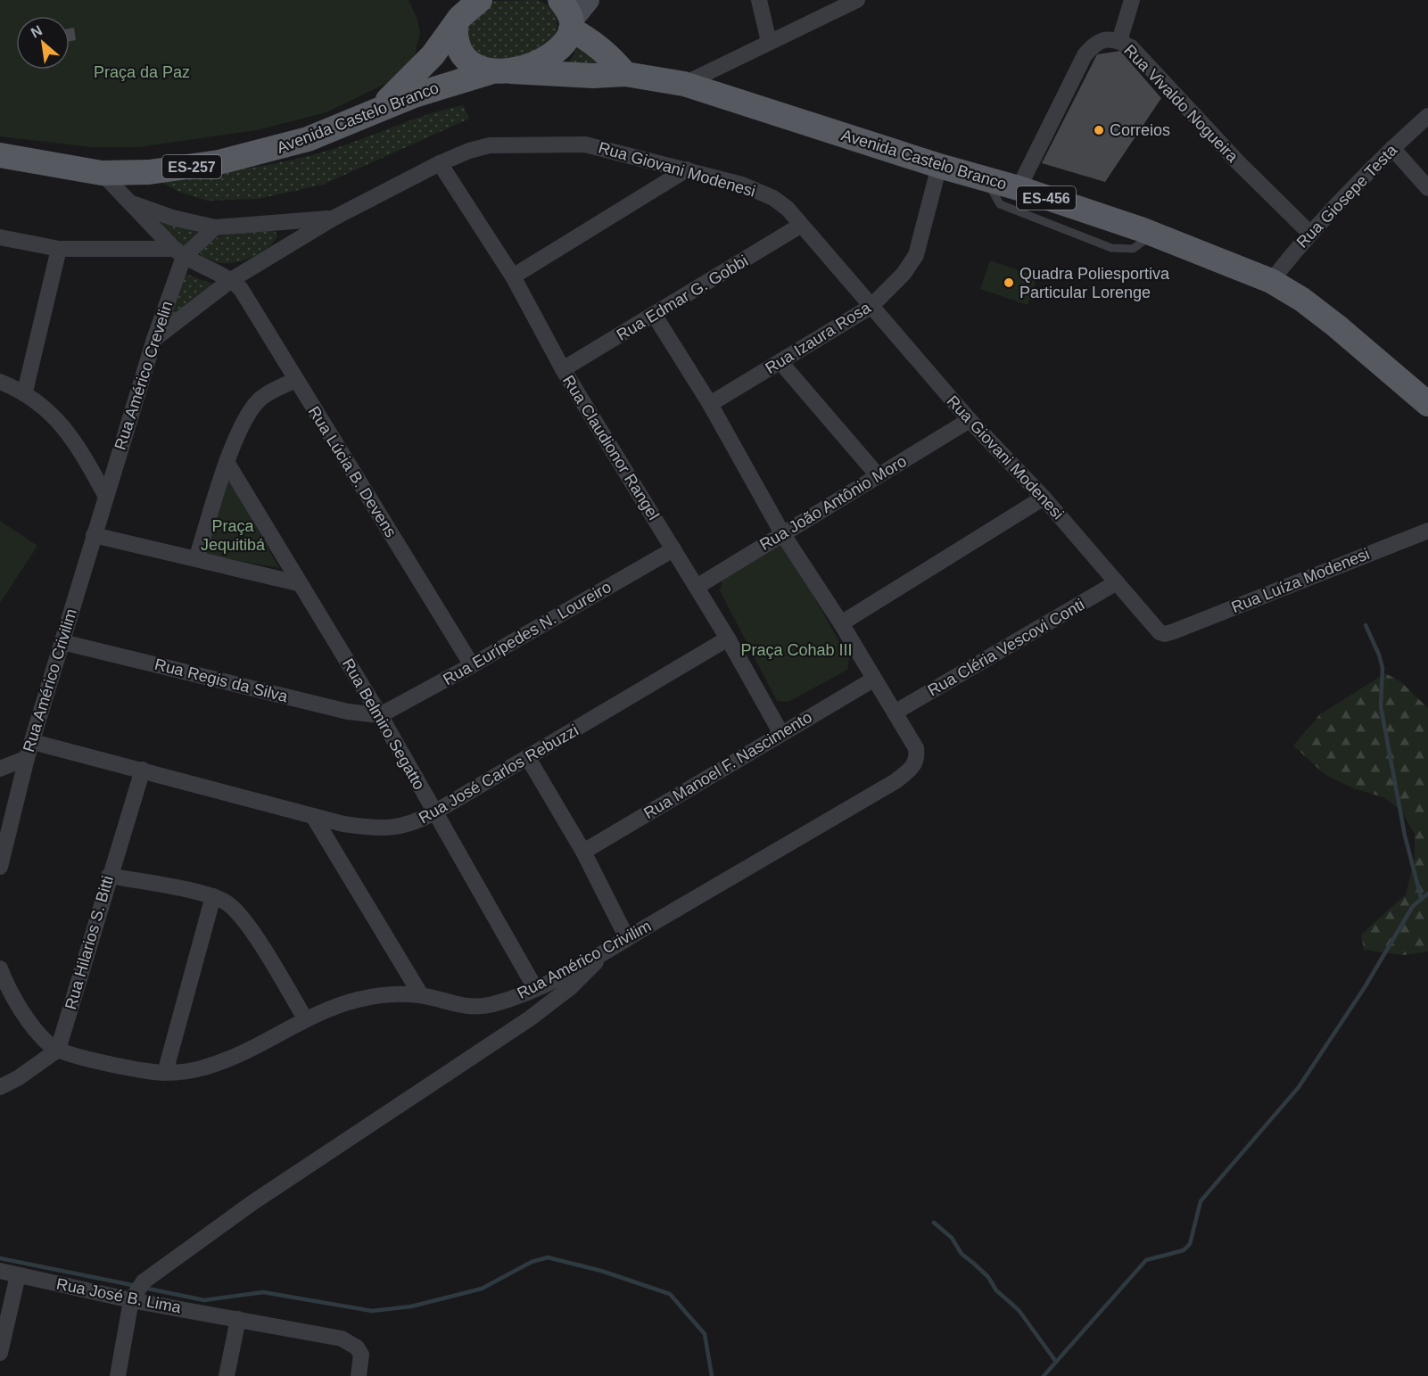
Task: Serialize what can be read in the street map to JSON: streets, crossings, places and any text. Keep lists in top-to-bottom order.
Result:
{
  "streets": {
    "main road": ["Avenida Castelo Branco", "ES-257", "ES-456"],
    "street": [
      "Rua Vivaldo Nogueira",
      "Rua Giovani Modenesi",
      "Rua Giosepe Testa",
      "Rua Edmar G. Gobbi",
      "Rua Izaura Rosa",
      "Rua Américo Crevelin",
      "Rua Claudionor Rangel",
      "Rua Lúcia B. Devens",
      "Rua João Antônio Moro",
      "Rua Luíza Modenesi",
      "Rua Eurípedes N. Loureiro",
      "Rua Cléria Vescovi Conti",
      "Rua Américo Crivilim",
      "Rua Regis da Silva",
      "Rua Belmiro Segatto",
      "Rua Manoel F. Nascimento",
      "Rua José Carlos Rebuzzi",
      "Rua Hilarios S. Bitti",
      "Rua José B. Lima"
    ]
  },
  "crossings": [
    ["Rua Vivaldo Nogueira", "Avenida Castelo Branco"],
    ["Rua Vivaldo Nogueira", "Rua Giosepe Testa"],
    ["Avenida Castelo Branco", "ES-257"],
    ["Avenida Castelo Branco", "Rua Giosepe Testa"],
    ["Avenida Castelo Branco", "Rua Izaura Rosa"],
    ["Rua Giovani Modenesi", "Rua Edmar G. Gobbi"],
    ["Rua Giovani Modenesi", "Rua Izaura Rosa"],
    ["Rua Giovani Modenesi", "Rua Claudionor Rangel"],
    ["Rua Giovani Modenesi", "Rua João Antônio Moro"],
    ["Rua Giovani Modenesi", "Rua Luíza Modenesi"],
    ["Rua Giovani Modenesi", "Rua Cléria Vescovi Conti"],
    ["Rua Edmar G. Gobbi", "Rua Claudionor Rangel"],
    ["Rua Américo Crevelin", "Rua Américo Crivilim"],
    ["Rua Claudionor Rangel", "Rua João Antônio Moro"],
    ["Rua Claudionor Rangel", "Rua Eurípedes N. Loureiro"],
    ["Rua Claudionor Rangel", "Rua Manoel F. Nascimento"],
    ["Rua Claudionor Rangel", "Rua José Carlos Rebuzzi"],
    ["Rua Lúcia B. Devens", "Rua Eurípedes N. Loureiro"],
    ["Rua Eurípedes N. Loureiro", "Rua Regis da Silva"],
    ["Rua Eurípedes N. Loureiro", "Rua Belmiro Segatto"],
    ["Rua Cléria Vescovi Conti", "Rua Américo Crivilim"],
    ["Rua Américo Crivilim", "Rua Regis da Silva"],
    ["Rua Américo Crivilim", "Rua Belmiro Segatto"],
    ["Rua Américo Crivilim", "Rua José Carlos Rebuzzi"],
    ["Rua Américo Crivilim", "Rua Hilarios S. Bitti"],
    ["Rua Regis da Silva", "Rua Belmiro Segatto"],
    ["Rua Belmiro Segatto", "Rua José Carlos Rebuzzi"],
    ["Rua José Carlos Rebuzzi", "Rua Hilarios S. Bitti"]
  ],
  "parks": ["Praça da Paz", "Praça Jequitibá", "Praça Cohab III"],
  "places": ["Correios", "Quadra Poliesportiva Particular Lorenge"],
  "north": "top left"
}
